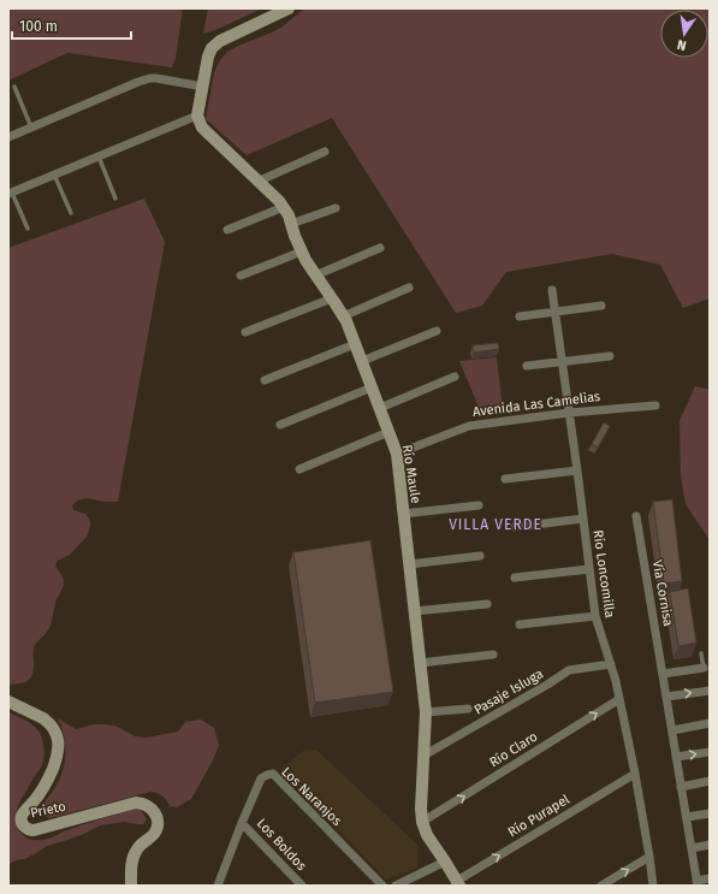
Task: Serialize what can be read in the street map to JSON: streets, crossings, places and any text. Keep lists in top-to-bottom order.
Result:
{
  "streets": {
    "street": [
      "Avenida Las Camelias",
      "Río Maule",
      "Río Loncomilla",
      "Vía Cornisa",
      "Pasaje Isluga",
      "Río Claro",
      "Los Naranjos",
      "Prieto",
      "Río Purapel",
      "Los Boldos"
    ]
  },
  "crossings": [
    ["Avenida Las Camelias", "Río Maule"],
    ["Avenida Las Camelias", "Río Loncomilla"],
    ["Río Maule", "Pasaje Isluga"],
    ["Río Maule", "Río Claro"],
    ["Río Maule", "Río Purapel"],
    ["Río Loncomilla", "Pasaje Isluga"],
    ["Río Loncomilla", "Río Claro"],
    ["Río Loncomilla", "Río Purapel"],
    ["Los Naranjos", "Los Boldos"]
  ],
  "one_way": ["Río Claro", "Río Purapel"],
  "districts": ["VILLA VERDE"],
  "scale_bar": "100 m",
  "north": "bottom"
}
